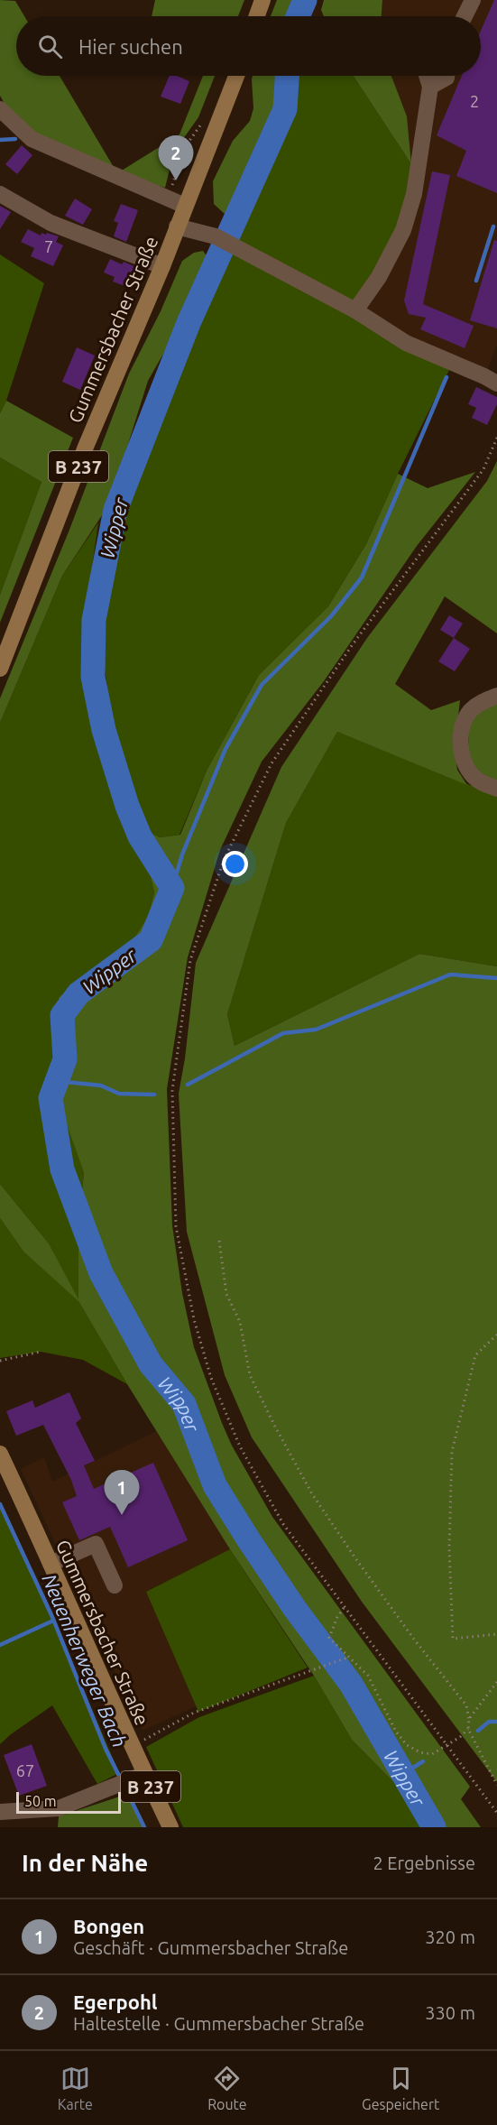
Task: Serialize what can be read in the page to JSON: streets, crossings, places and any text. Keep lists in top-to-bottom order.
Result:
{
  "streets": {
    "main road": ["Gummersbacher Straße", "B 237"]
  },
  "water": ["Wipper", "Neuenherweger Bach"],
  "house_numbers": ["2", "7", "67"],
  "scale_bar": "50 m",
  "page": {
    "search": "Hier suchen",
    "pins": ["2", "1"],
    "scale": "50 m",
    "heading": ["In der Nähe", "2 Ergebnisse"],
    "list": [
      {
        "mark": "1",
        "name": "Bongen",
        "note": "Geschäft · Gummersbacher Straße",
        "value": "320 m"
      },
      {
        "mark": "2",
        "name": "Egerpohl",
        "note": "Haltestelle · Gummersbacher Straße",
        "value": "330 m"
      }
    ],
    "nav": ["Karte", "Route", "Gespeichert"]
  }
}
